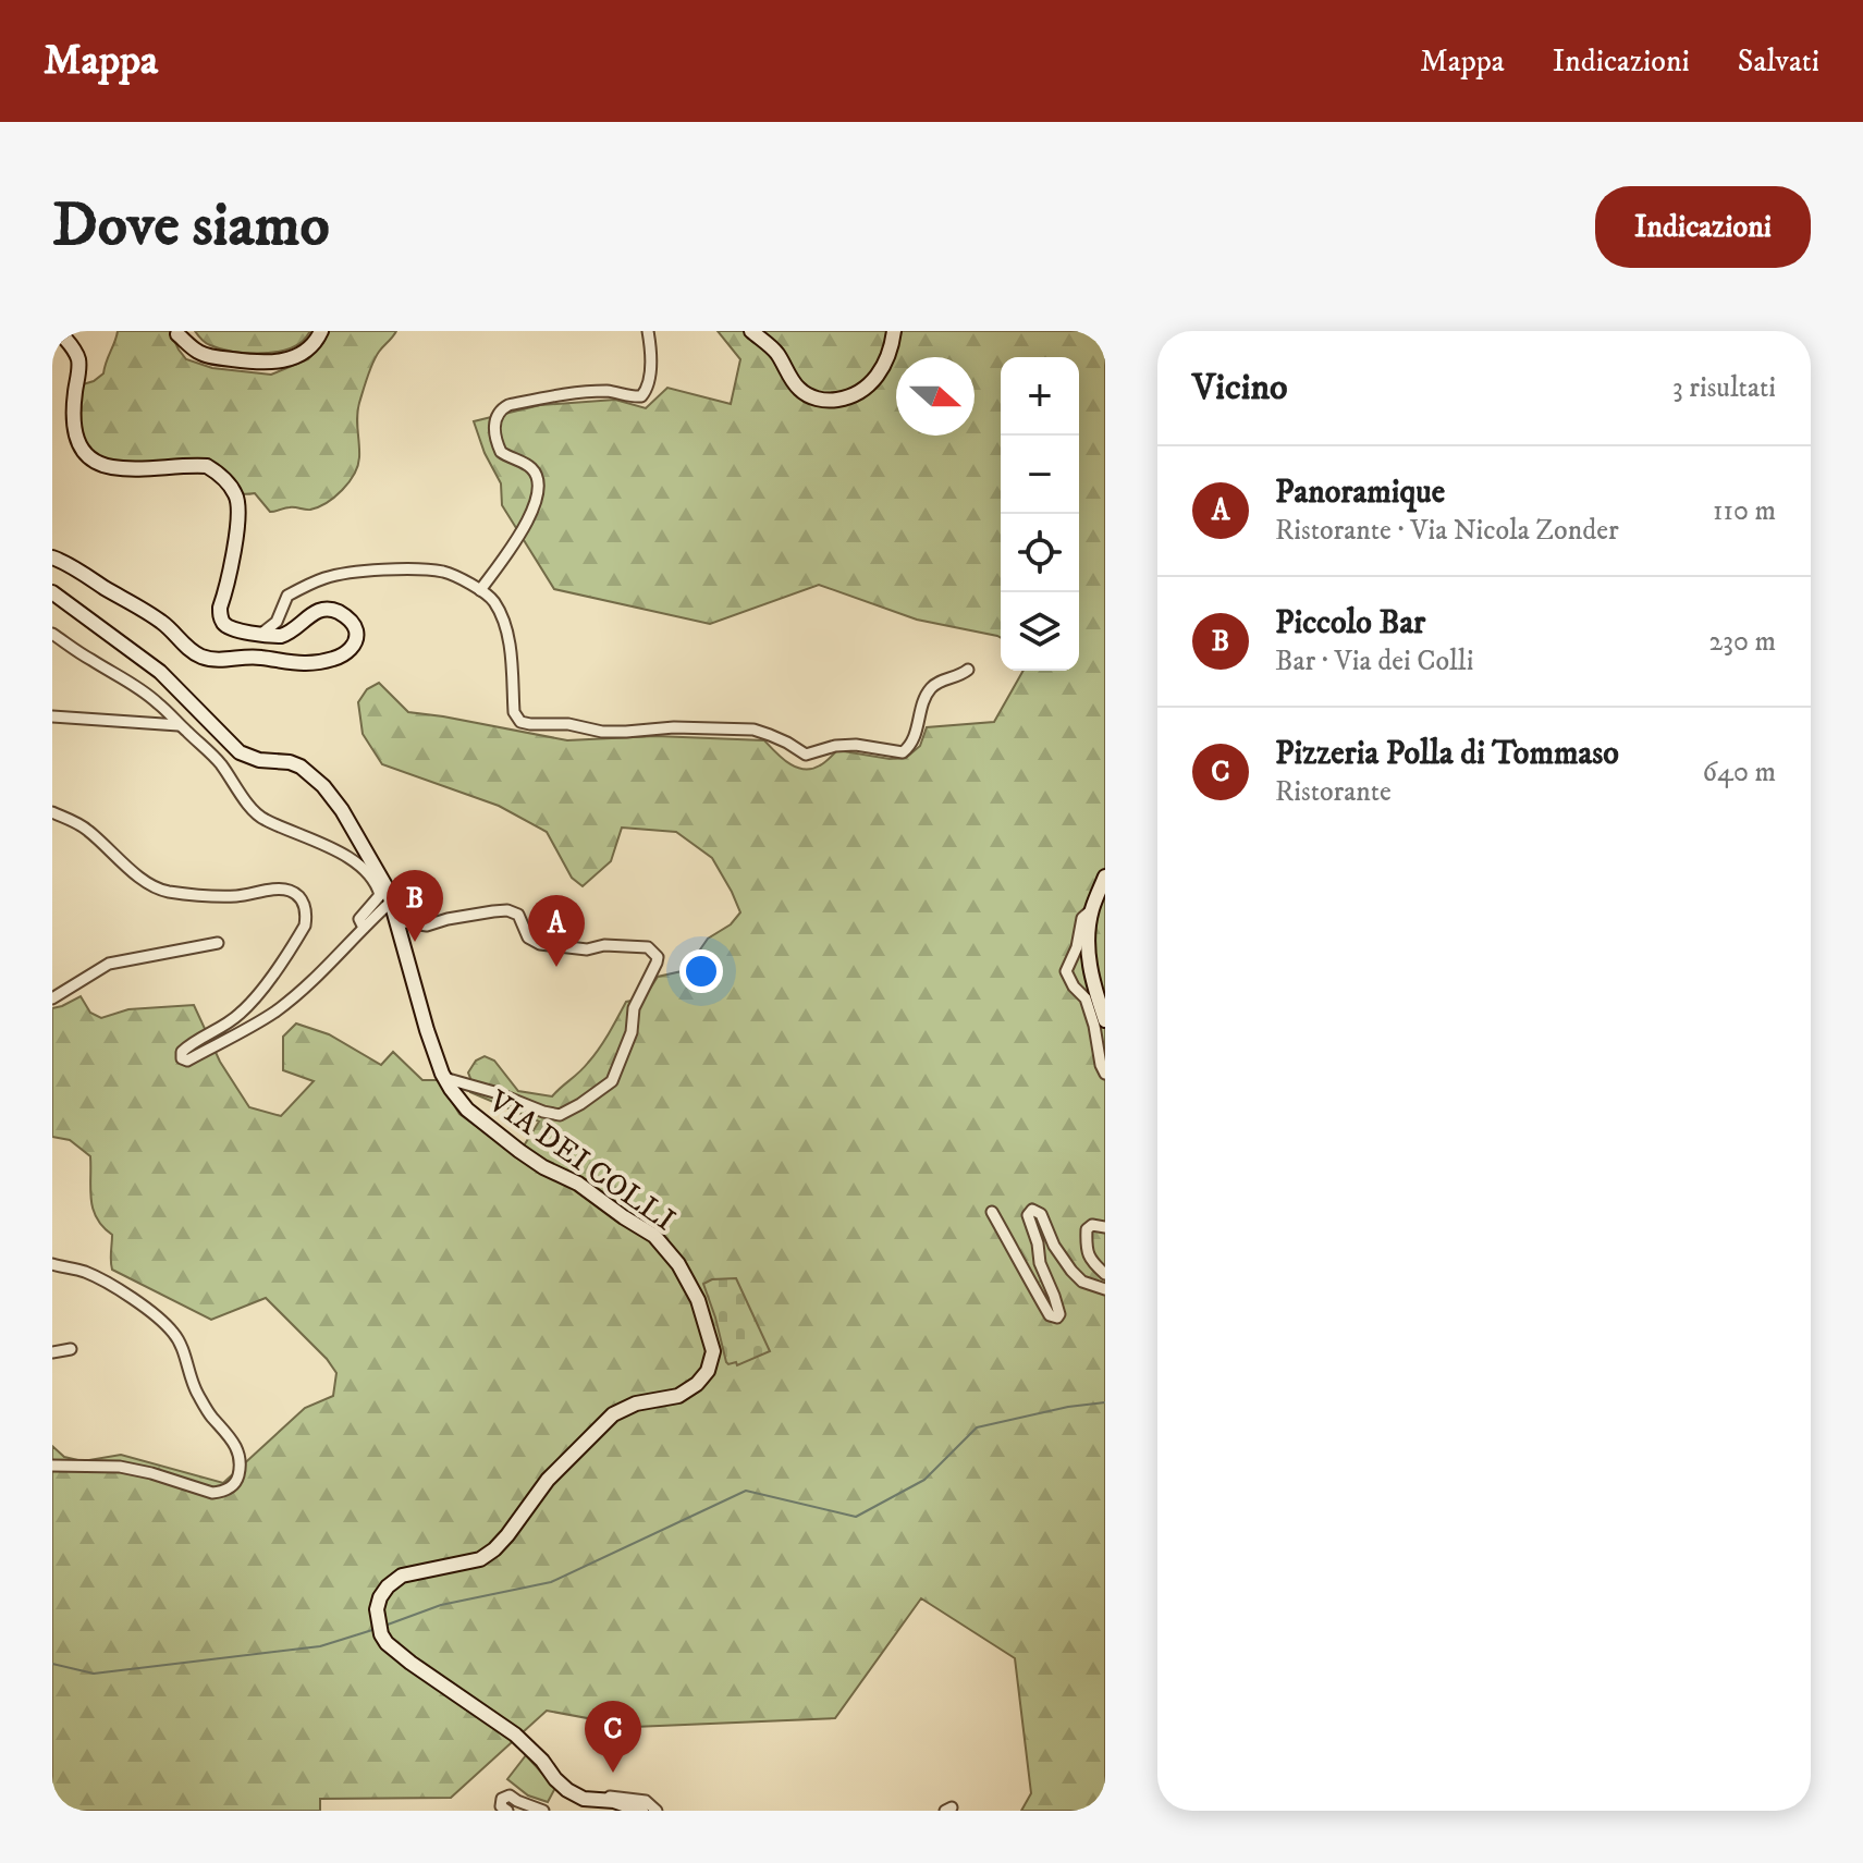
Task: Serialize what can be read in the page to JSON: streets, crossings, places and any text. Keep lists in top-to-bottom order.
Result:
{
  "streets": {
    "street": ["VIA DEI COLLI"]
  },
  "north": "right",
  "page": {
    "header": "Mappa",
    "nav": ["Mappa", "Indicazioni", "Salvati"],
    "buttons": "Indicazioni",
    "title": "Dove siamo",
    "heading": ["Vicino", "3 risultati"],
    "map_buttons": ["+", "−"],
    "list": [
      {
        "mark": "A",
        "name": "Panoramique",
        "note": "Ristorante · Via Nicola Zonder",
        "value": "110 m"
      },
      {
        "mark": "B",
        "name": "Piccolo Bar",
        "note": "Bar · Via dei Colli",
        "value": "230 m"
      },
      {
        "mark": "C",
        "name": "Pizzeria Polla di Tommaso",
        "note": "Ristorante",
        "value": "640 m"
      }
    ],
    "pins": ["B", "A", "C"]
  }
}
